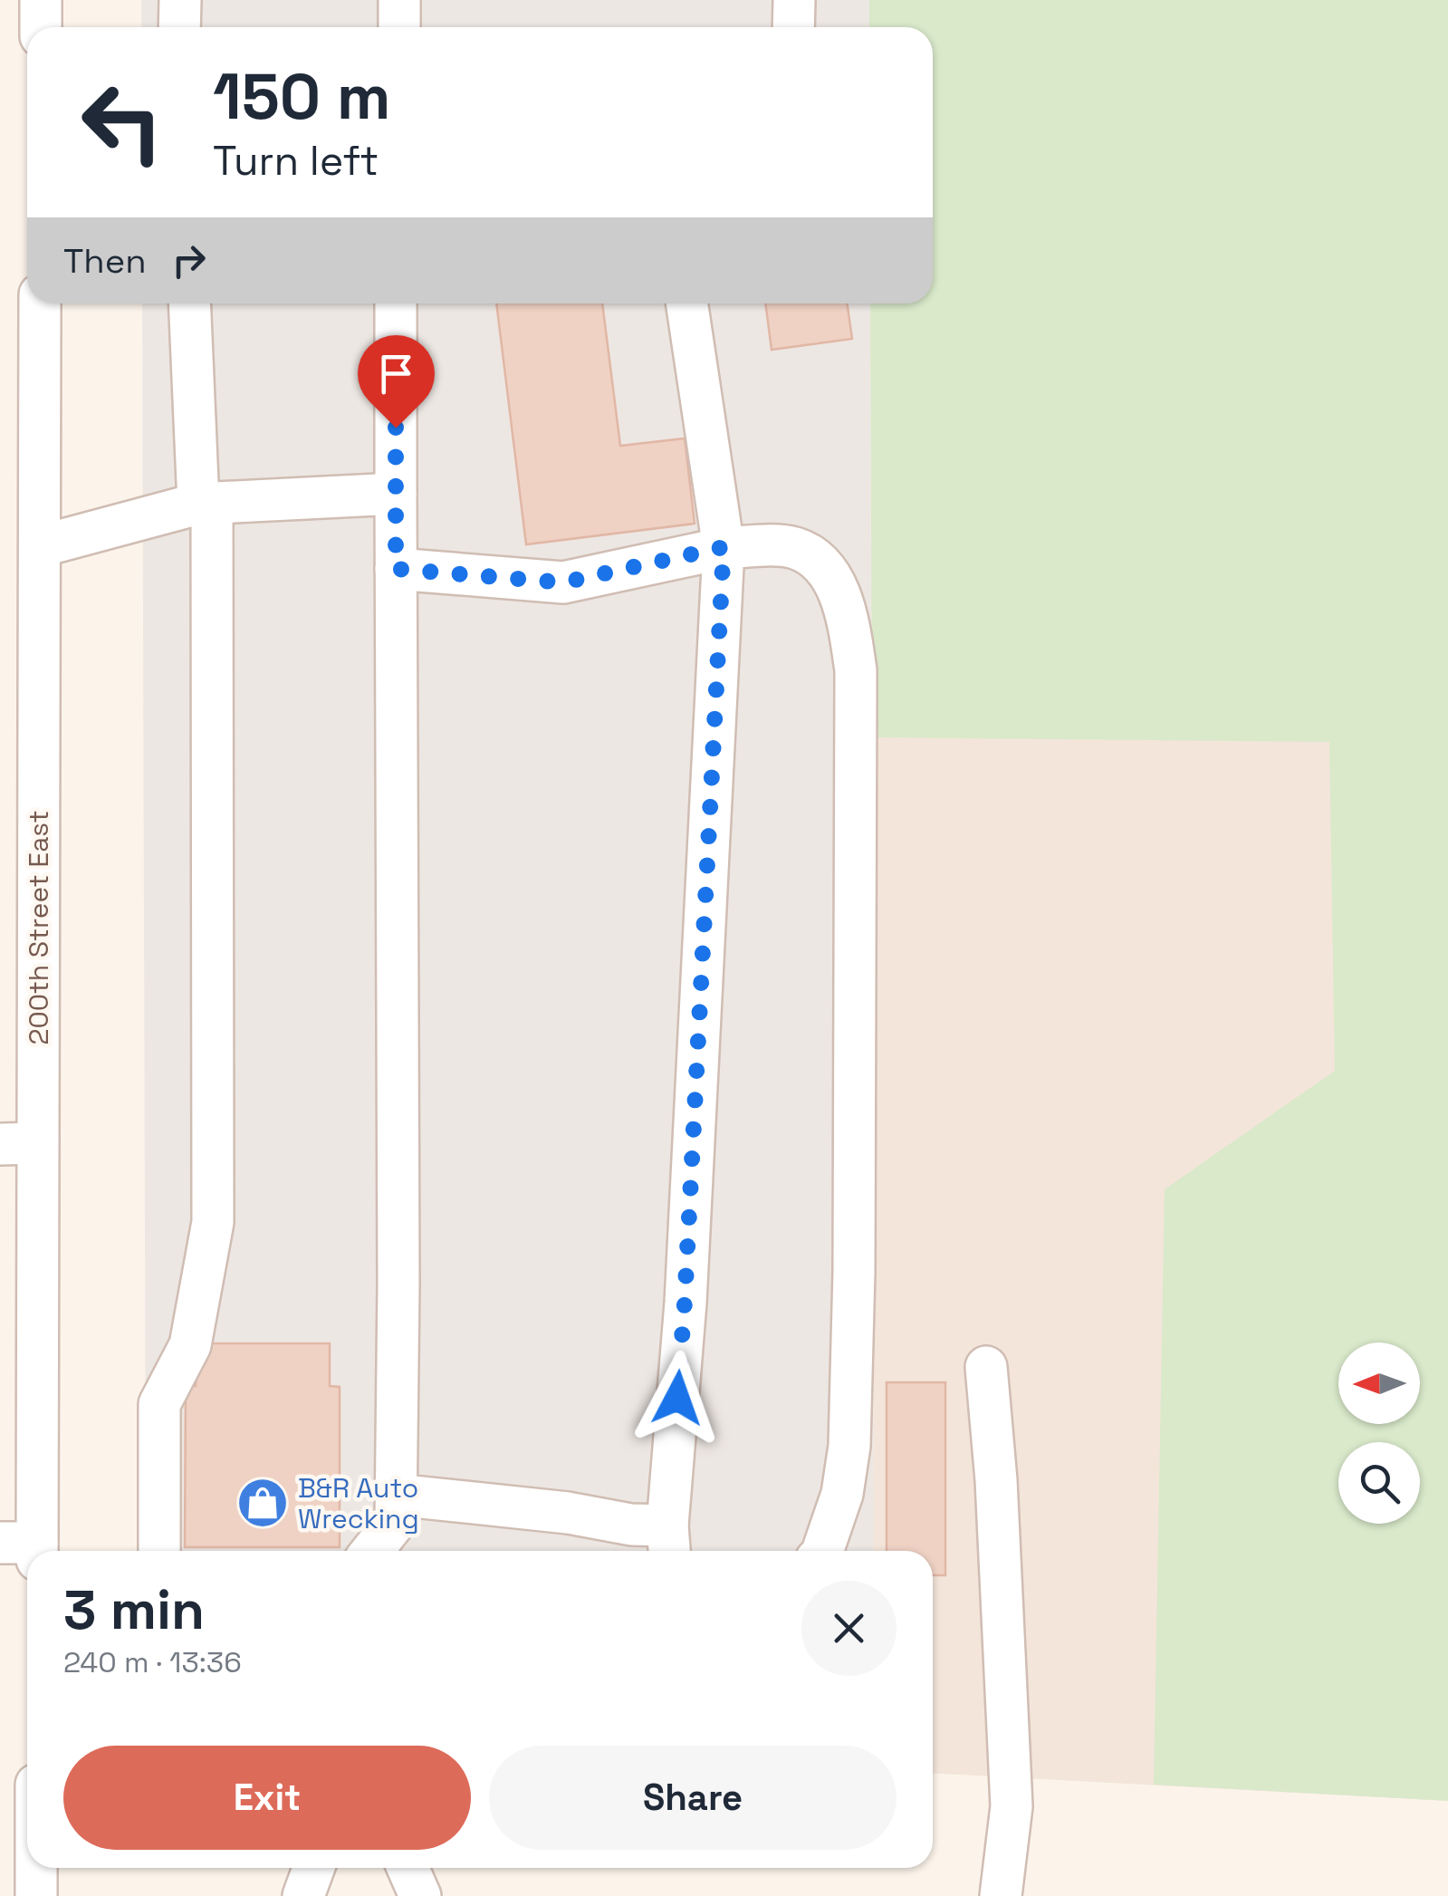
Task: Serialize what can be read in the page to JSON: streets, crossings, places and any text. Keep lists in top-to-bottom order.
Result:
{
  "streets": {
    "street": ["200th Street East"]
  },
  "places": {
    "shop": ["B&R Auto Wrecking"]
  },
  "north": "left",
  "page": {
    "turn": ["150 m", "Turn left"],
    "then": "Then",
    "heading": ["3 min", "240 m · 13:36"],
    "buttons": ["Exit", "Share"]
  }
}
